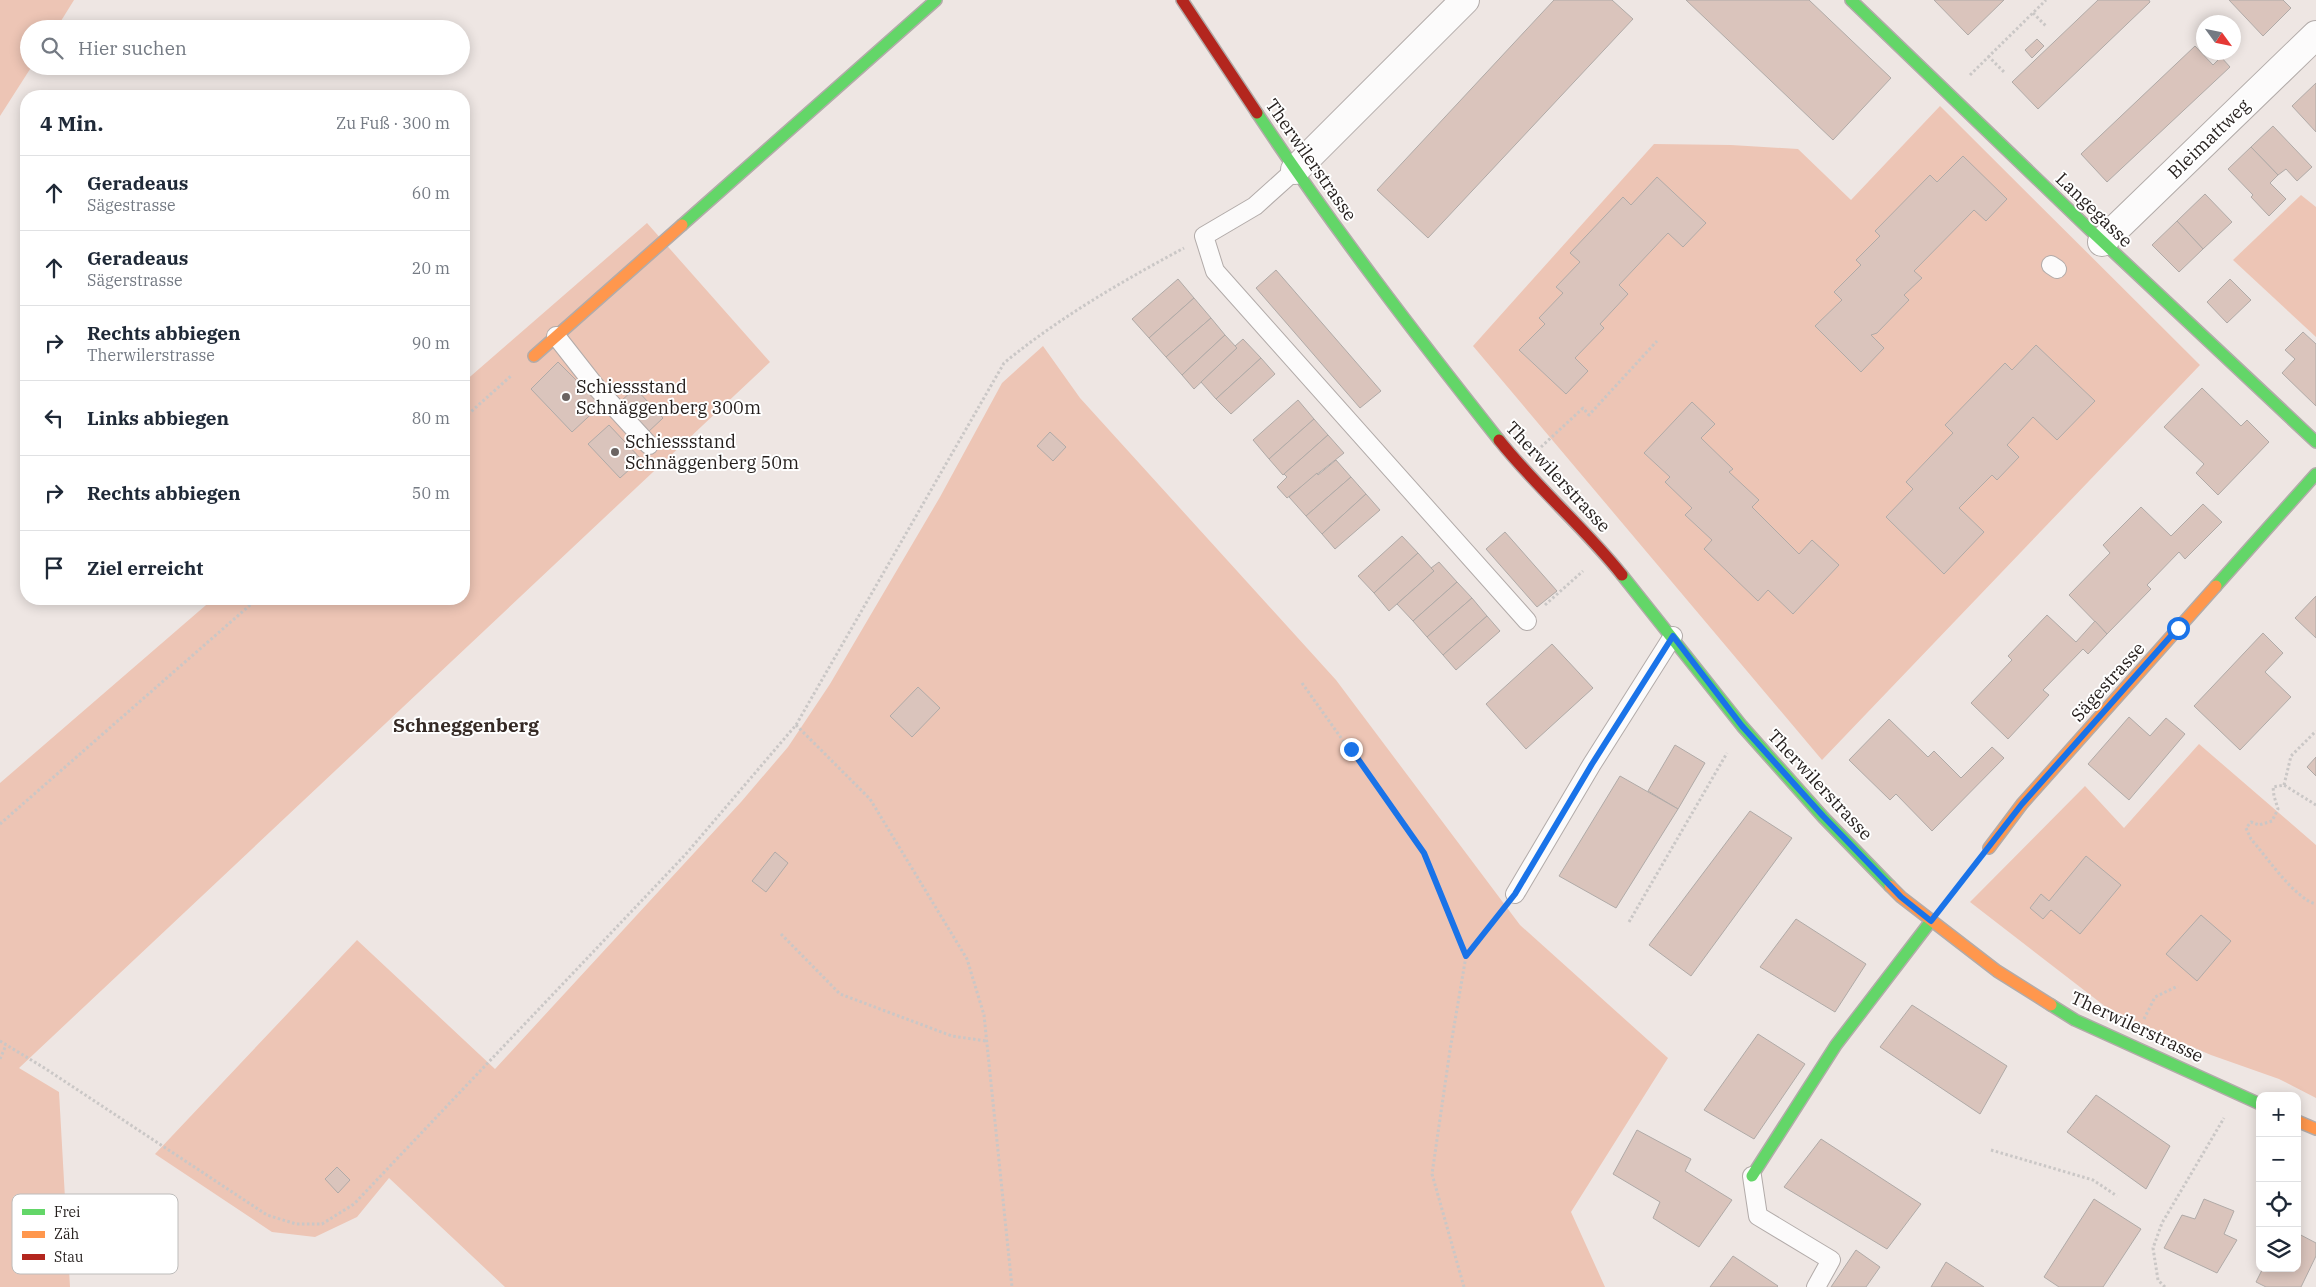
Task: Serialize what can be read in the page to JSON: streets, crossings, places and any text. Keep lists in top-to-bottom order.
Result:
{
  "streets": {
    "street": [
      "Bleimattweg",
      "Therwilerstrasse",
      "Langegasse",
      "Sägestrasse"
    ]
  },
  "crossings": [
    ["Bleimattweg", "Langegasse"]
  ],
  "districts": ["Schneggenberg"],
  "places": ["Schiessstand Schnäggenberg 300m", "Schiessstand Schnäggenberg 50m"],
  "legend": ["Frei", "Zäh", "Stau"],
  "north": "bottom right",
  "page": {
    "search": "Hier suchen",
    "heading": ["4 Min.", "Zu Fuß · 300 m"],
    "list": [
      ["Geradeaus", "Sägestrasse", "60 m"],
      ["Geradeaus", "Sägerstrasse", "20 m"],
      ["Rechts abbiegen", "Therwilerstrasse", "90 m"],
      ["Links abbiegen", "80 m"],
      ["Rechts abbiegen", "50 m"],
      "Ziel erreicht"
    ],
    "map_buttons": ["+", "−"]
  }
}
